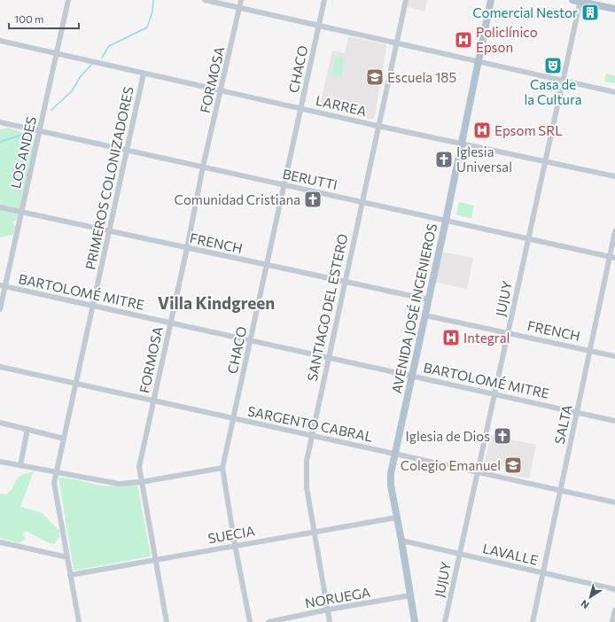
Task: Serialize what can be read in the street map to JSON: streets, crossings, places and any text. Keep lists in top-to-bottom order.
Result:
{
  "streets": {
    "main road": ["AVENIDA JOSÉ INGENIEROS"],
    "street": [
      "CHACO",
      "FORMOSA",
      "LARREA",
      "LOS ANDES",
      "PRIMEROS COLONIZADORES",
      "BERUTTI",
      "FRENCH",
      "BARTOLOMÉ MITRE",
      "JUJUY",
      "SANTIAGO DEL ESTERO",
      "SARGENTO CABRAL",
      "SALTA",
      "SUECIA",
      "LAVALLE",
      "NORUEGA"
    ]
  },
  "crossings": [
    ["CHACO", "LARREA"],
    ["CHACO", "BERUTTI"],
    ["CHACO", "FRENCH"],
    ["CHACO", "BARTOLOMÉ MITRE"],
    ["CHACO", "SARGENTO CABRAL"],
    ["CHACO", "SUECIA"],
    ["FORMOSA", "LARREA"],
    ["FORMOSA", "BERUTTI"],
    ["FORMOSA", "FRENCH"],
    ["FORMOSA", "BARTOLOMÉ MITRE"],
    ["FORMOSA", "SARGENTO CABRAL"],
    ["FORMOSA", "SUECIA"],
    ["LARREA", "LOS ANDES"],
    ["LARREA", "PRIMEROS COLONIZADORES"],
    ["LARREA", "JUJUY"],
    ["LARREA", "SANTIAGO DEL ESTERO"],
    ["LARREA", "AVENIDA JOSÉ INGENIEROS"],
    ["LOS ANDES", "BERUTTI"],
    ["LOS ANDES", "FRENCH"],
    ["LOS ANDES", "BARTOLOMÉ MITRE"],
    ["PRIMEROS COLONIZADORES", "BERUTTI"],
    ["PRIMEROS COLONIZADORES", "FRENCH"],
    ["PRIMEROS COLONIZADORES", "BARTOLOMÉ MITRE"],
    ["PRIMEROS COLONIZADORES", "SARGENTO CABRAL"],
    ["PRIMEROS COLONIZADORES", "SUECIA"],
    ["BERUTTI", "JUJUY"],
    ["BERUTTI", "SANTIAGO DEL ESTERO"],
    ["BERUTTI", "AVENIDA JOSÉ INGENIEROS"],
    ["BERUTTI", "SALTA"],
    ["FRENCH", "JUJUY"],
    ["FRENCH", "SANTIAGO DEL ESTERO"],
    ["FRENCH", "AVENIDA JOSÉ INGENIEROS"],
    ["FRENCH", "SALTA"],
    ["BARTOLOMÉ MITRE", "JUJUY"],
    ["BARTOLOMÉ MITRE", "SANTIAGO DEL ESTERO"],
    ["BARTOLOMÉ MITRE", "AVENIDA JOSÉ INGENIEROS"],
    ["BARTOLOMÉ MITRE", "SALTA"],
    ["JUJUY", "SARGENTO CABRAL"],
    ["JUJUY", "LAVALLE"],
    ["SANTIAGO DEL ESTERO", "SARGENTO CABRAL"],
    ["SANTIAGO DEL ESTERO", "SUECIA"],
    ["SANTIAGO DEL ESTERO", "NORUEGA"],
    ["AVENIDA JOSÉ INGENIEROS", "SARGENTO CABRAL"],
    ["AVENIDA JOSÉ INGENIEROS", "SUECIA"],
    ["AVENIDA JOSÉ INGENIEROS", "LAVALLE"],
    ["AVENIDA JOSÉ INGENIEROS", "NORUEGA"],
    ["SARGENTO CABRAL", "SALTA"],
    ["SALTA", "LAVALLE"]
  ],
  "districts": ["Villa Kindgreen"],
  "places": {
    "building": ["Comercial Nestor"],
    "hospital": ["Policlínico Epson", "Epsom SRL", "Integral"],
    "theatre": ["Casa de la Cultura"],
    "school or university": ["Escuela 185", "Colegio Emanuel"],
    "church": ["Iglesia Universal", "Comunidad Cristiana", "Iglesia de Dios"]
  },
  "scale_bar": "100 m",
  "north": "bottom left"
}
